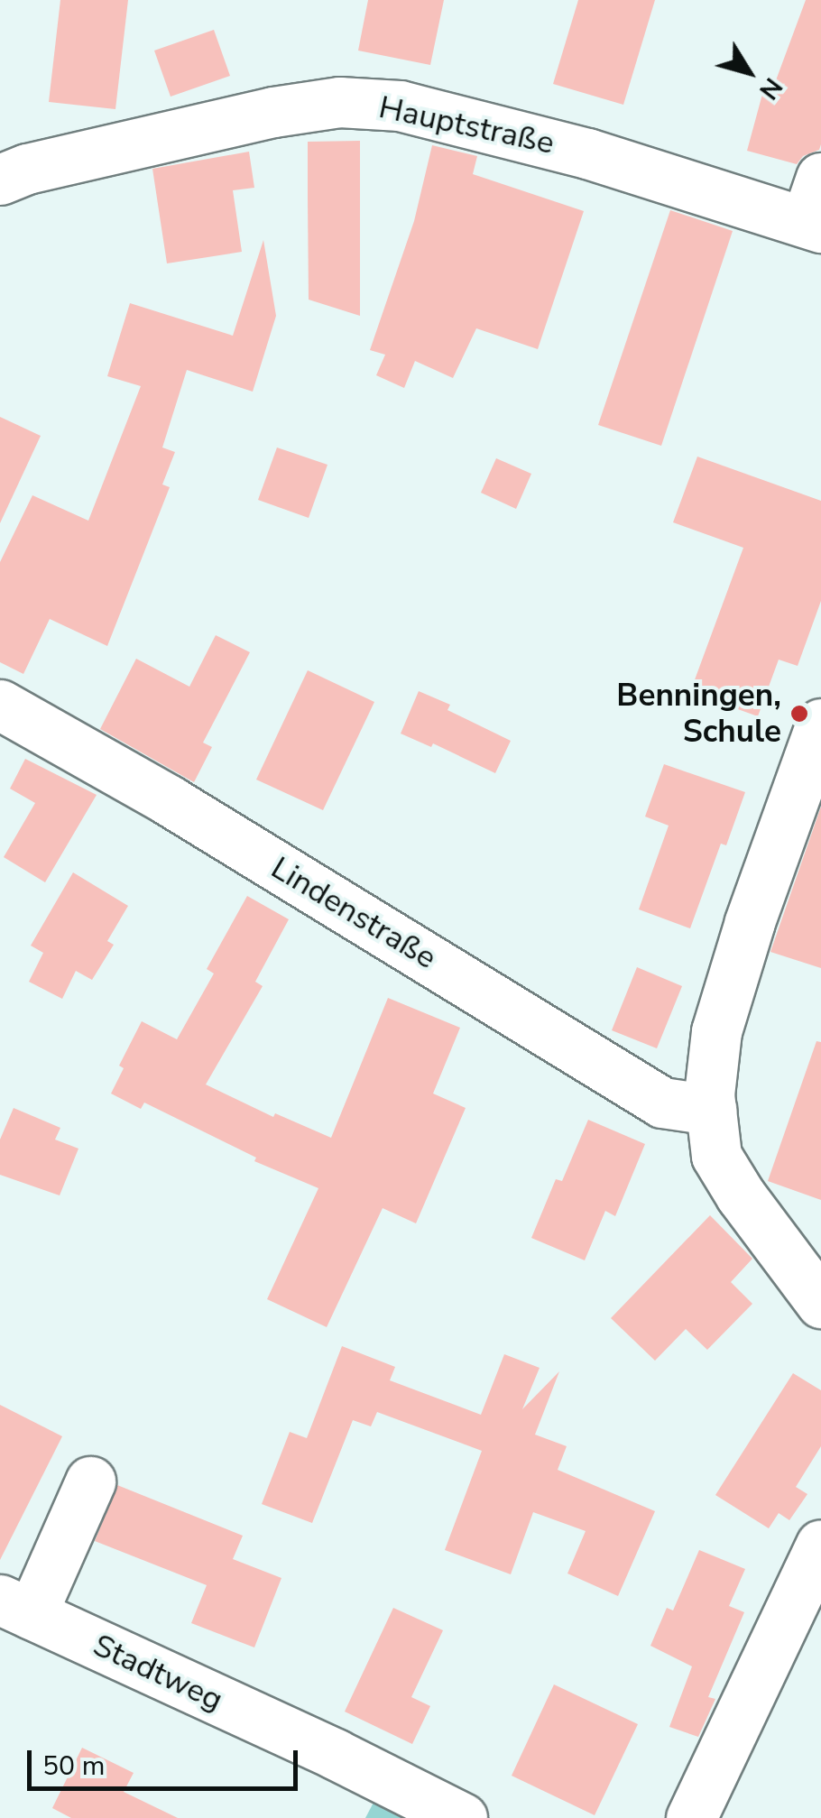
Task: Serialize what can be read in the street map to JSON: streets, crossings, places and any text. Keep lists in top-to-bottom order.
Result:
{
  "streets": {
    "street": ["Hauptstraße", "Lindenstraße", "Stadtweg"]
  },
  "places": ["Benningen, Schule"],
  "scale_bar": "50 m",
  "north": "bottom right"
}
